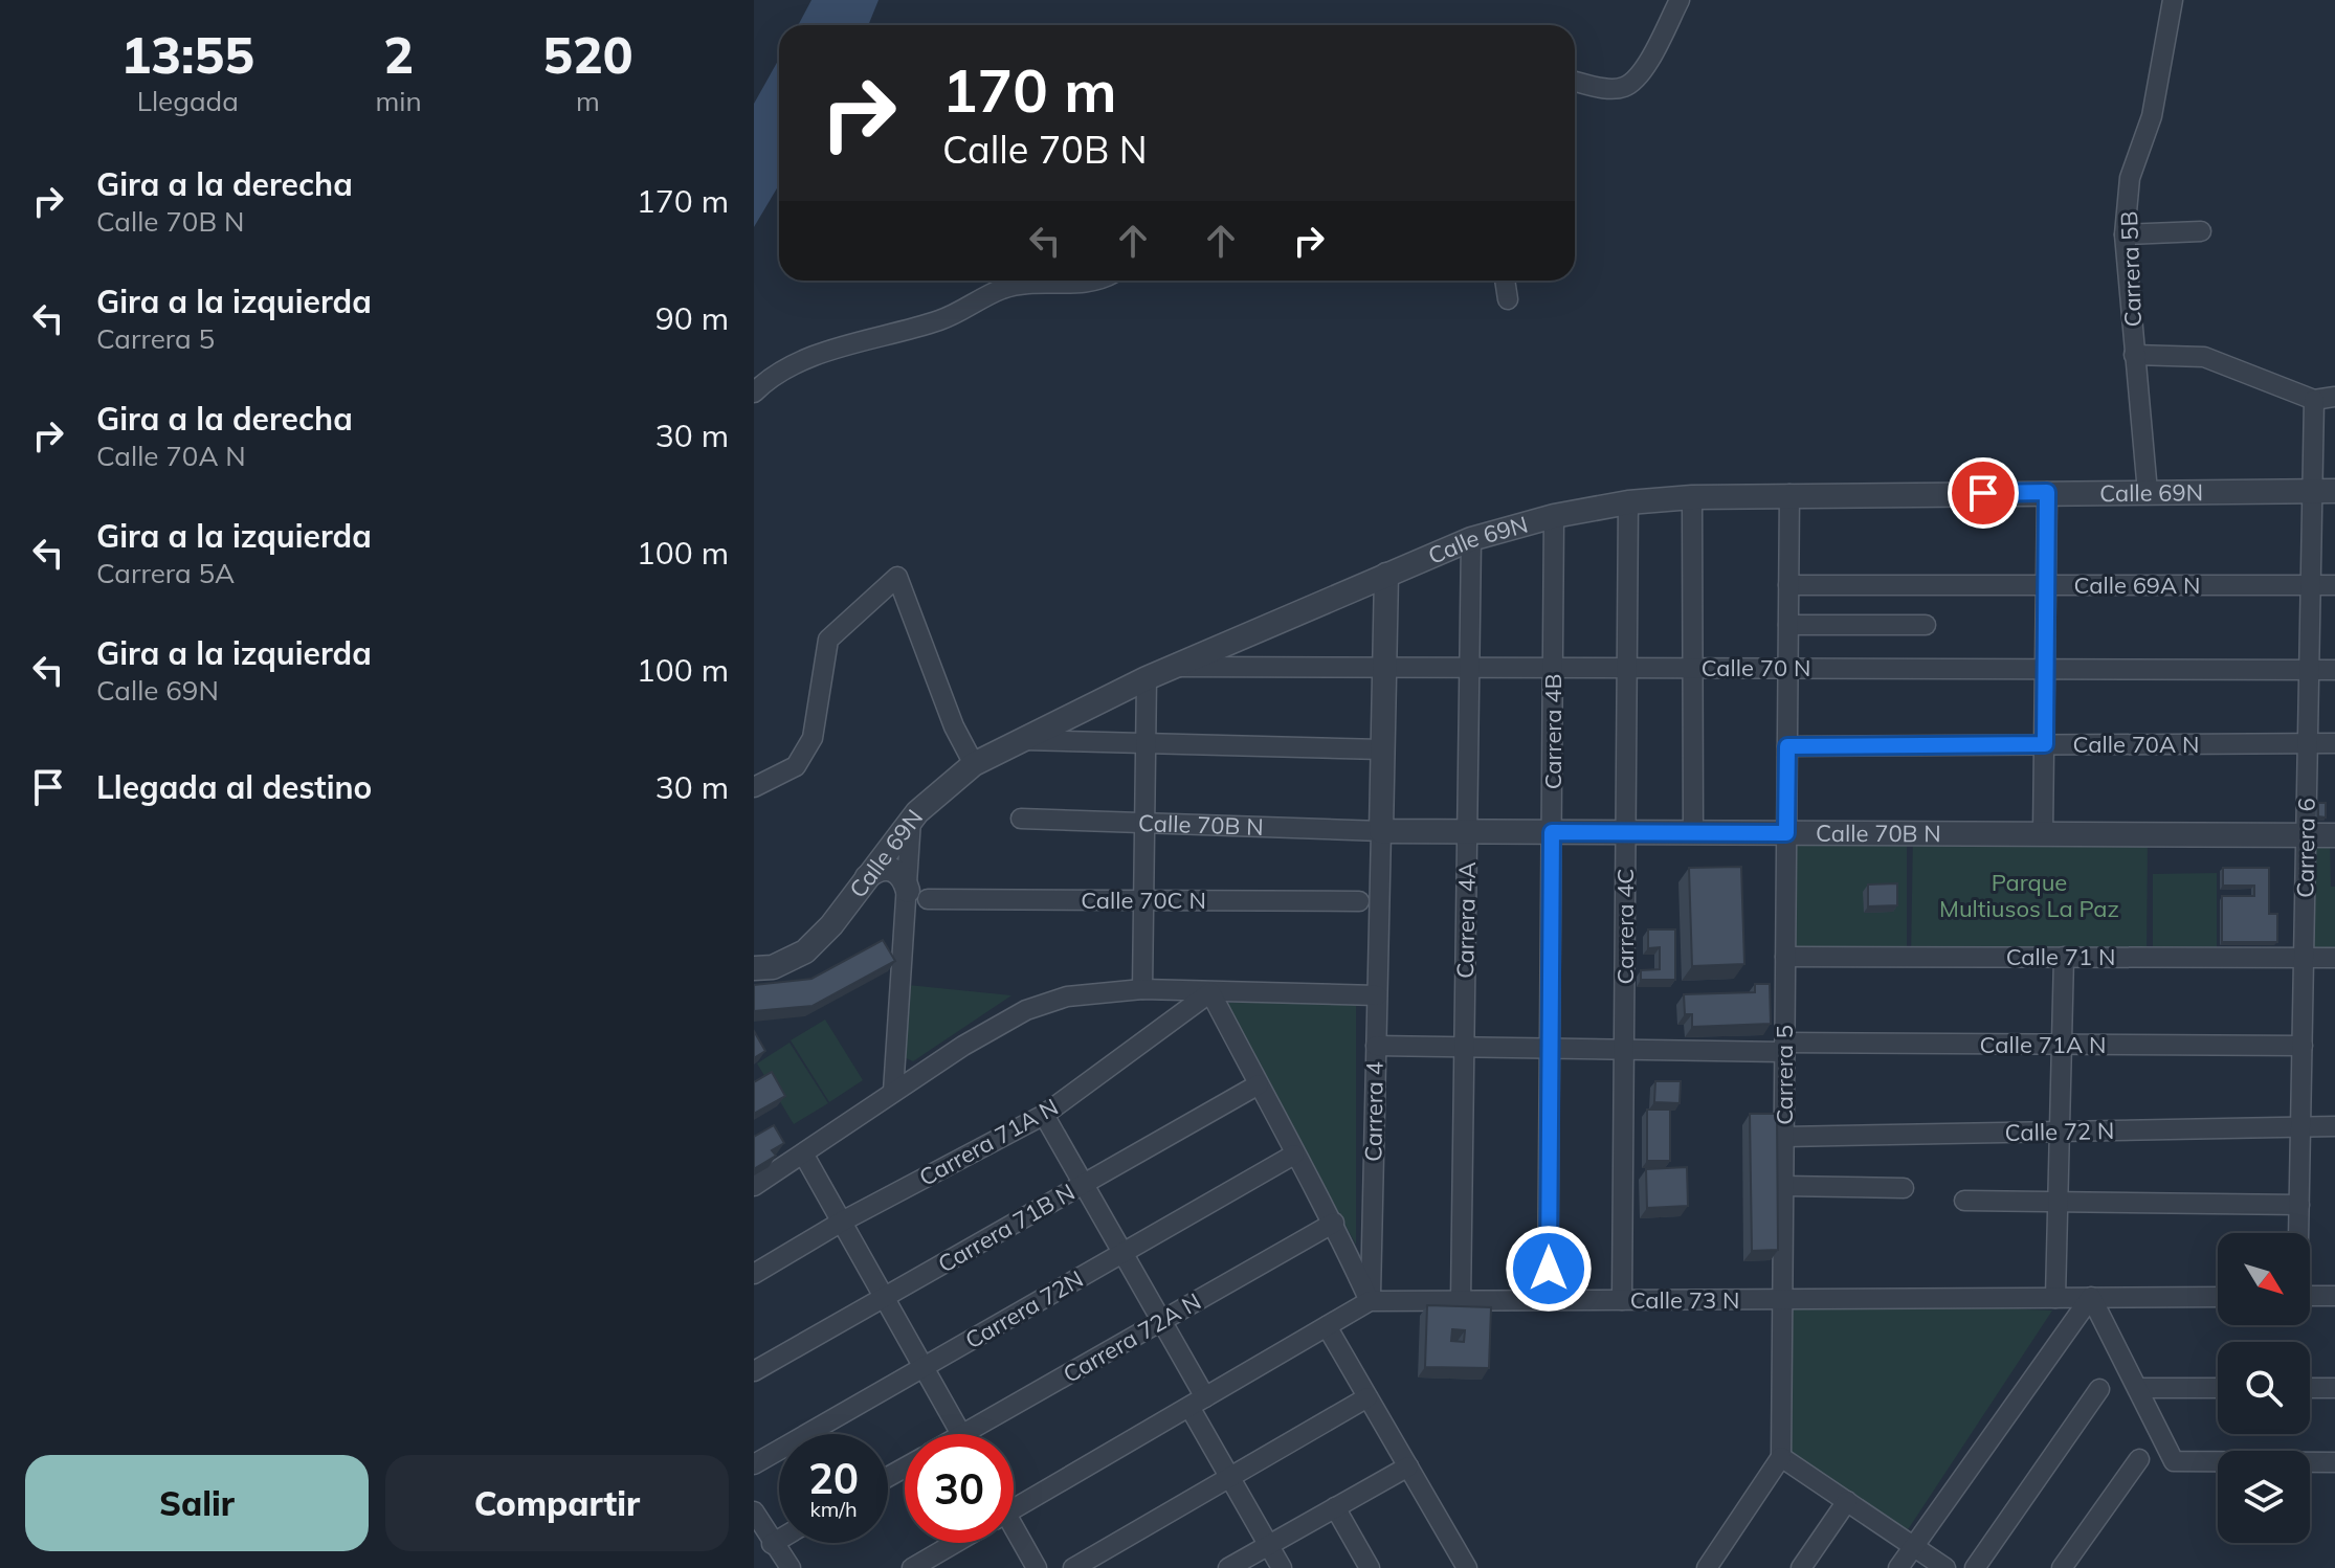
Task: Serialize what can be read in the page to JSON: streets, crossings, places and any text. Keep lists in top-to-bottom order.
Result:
{
  "streets": {
    "street": [
      "Carrera 5B",
      "Calle 69N",
      "Calle 69A N",
      "Calle 70 N",
      "Carrera 4B",
      "Calle 70A N",
      "Calle 70B N",
      "Carrera 6",
      "Calle 70C N",
      "Carrera 4A",
      "Carrera 4C",
      "Calle 71 N",
      "Calle 71A N",
      "Carrera 5",
      "Carrera 4",
      "Calle 72 N",
      "Carrera 71A N",
      "Carrera 71B N",
      "Calle 73 N",
      "Carrera 72N",
      "Carrera 72A N"
    ]
  },
  "crossings": [
    ["Carrera 5B", "Calle 69N"],
    ["Calle 69N", "Calle 70 N"],
    ["Calle 69N", "Carrera 4B"],
    ["Calle 69N", "Carrera 6"],
    ["Calle 69N", "Carrera 4A"],
    ["Calle 69N", "Carrera 4C"],
    ["Calle 69N", "Carrera 5"],
    ["Calle 69N", "Carrera 4"],
    ["Calle 69A N", "Carrera 6"],
    ["Calle 69A N", "Carrera 5"],
    ["Calle 70 N", "Carrera 4B"],
    ["Calle 70 N", "Carrera 6"],
    ["Calle 70 N", "Carrera 4A"],
    ["Calle 70 N", "Carrera 4C"],
    ["Calle 70 N", "Carrera 5"],
    ["Calle 70 N", "Carrera 4"],
    ["Carrera 4B", "Calle 70B N"],
    ["Carrera 4B", "Calle 71A N"],
    ["Carrera 4B", "Calle 73 N"],
    ["Calle 70A N", "Carrera 6"],
    ["Calle 70A N", "Carrera 5"],
    ["Calle 70B N", "Carrera 6"],
    ["Calle 70B N", "Carrera 4A"],
    ["Calle 70B N", "Carrera 4C"],
    ["Calle 70B N", "Carrera 5"],
    ["Calle 70B N", "Carrera 4"],
    ["Carrera 6", "Calle 71 N"],
    ["Carrera 6", "Calle 71A N"],
    ["Carrera 6", "Calle 72 N"],
    ["Carrera 4A", "Calle 71A N"],
    ["Carrera 4A", "Calle 73 N"],
    ["Carrera 4C", "Calle 71A N"],
    ["Carrera 4C", "Calle 73 N"],
    ["Calle 71 N", "Carrera 5"],
    ["Calle 71A N", "Carrera 5"],
    ["Calle 71A N", "Carrera 4"],
    ["Carrera 5", "Calle 72 N"],
    ["Carrera 5", "Calle 73 N"],
    ["Carrera 4", "Calle 73 N"]
  ],
  "parks": ["Parque Multiusos La Paz"],
  "north": "bottom right",
  "page": {
    "eta": [
      "13:55",
      "Llegada",
      "2",
      "min",
      "520",
      "m"
    ],
    "turn": ["170 m", "Calle 70B N"],
    "list": [
      {
        "name": "Gira a la derecha",
        "note": "Calle 70B N",
        "value": "170 m"
      },
      {
        "name": "Gira a la izquierda",
        "note": "Carrera 5",
        "value": "90 m"
      },
      {
        "name": "Gira a la derecha",
        "note": "Calle 70A N",
        "value": "30 m"
      },
      {
        "name": "Gira a la izquierda",
        "note": "Carrera 5A",
        "value": "100 m"
      },
      {
        "name": "Gira a la izquierda",
        "note": "Calle 69N",
        "value": "100 m"
      },
      {
        "name": "Llegada al destino",
        "value": "30 m"
      }
    ],
    "speed": "20 km/h",
    "limit": "30",
    "buttons": ["Salir", "Compartir"]
  }
}
